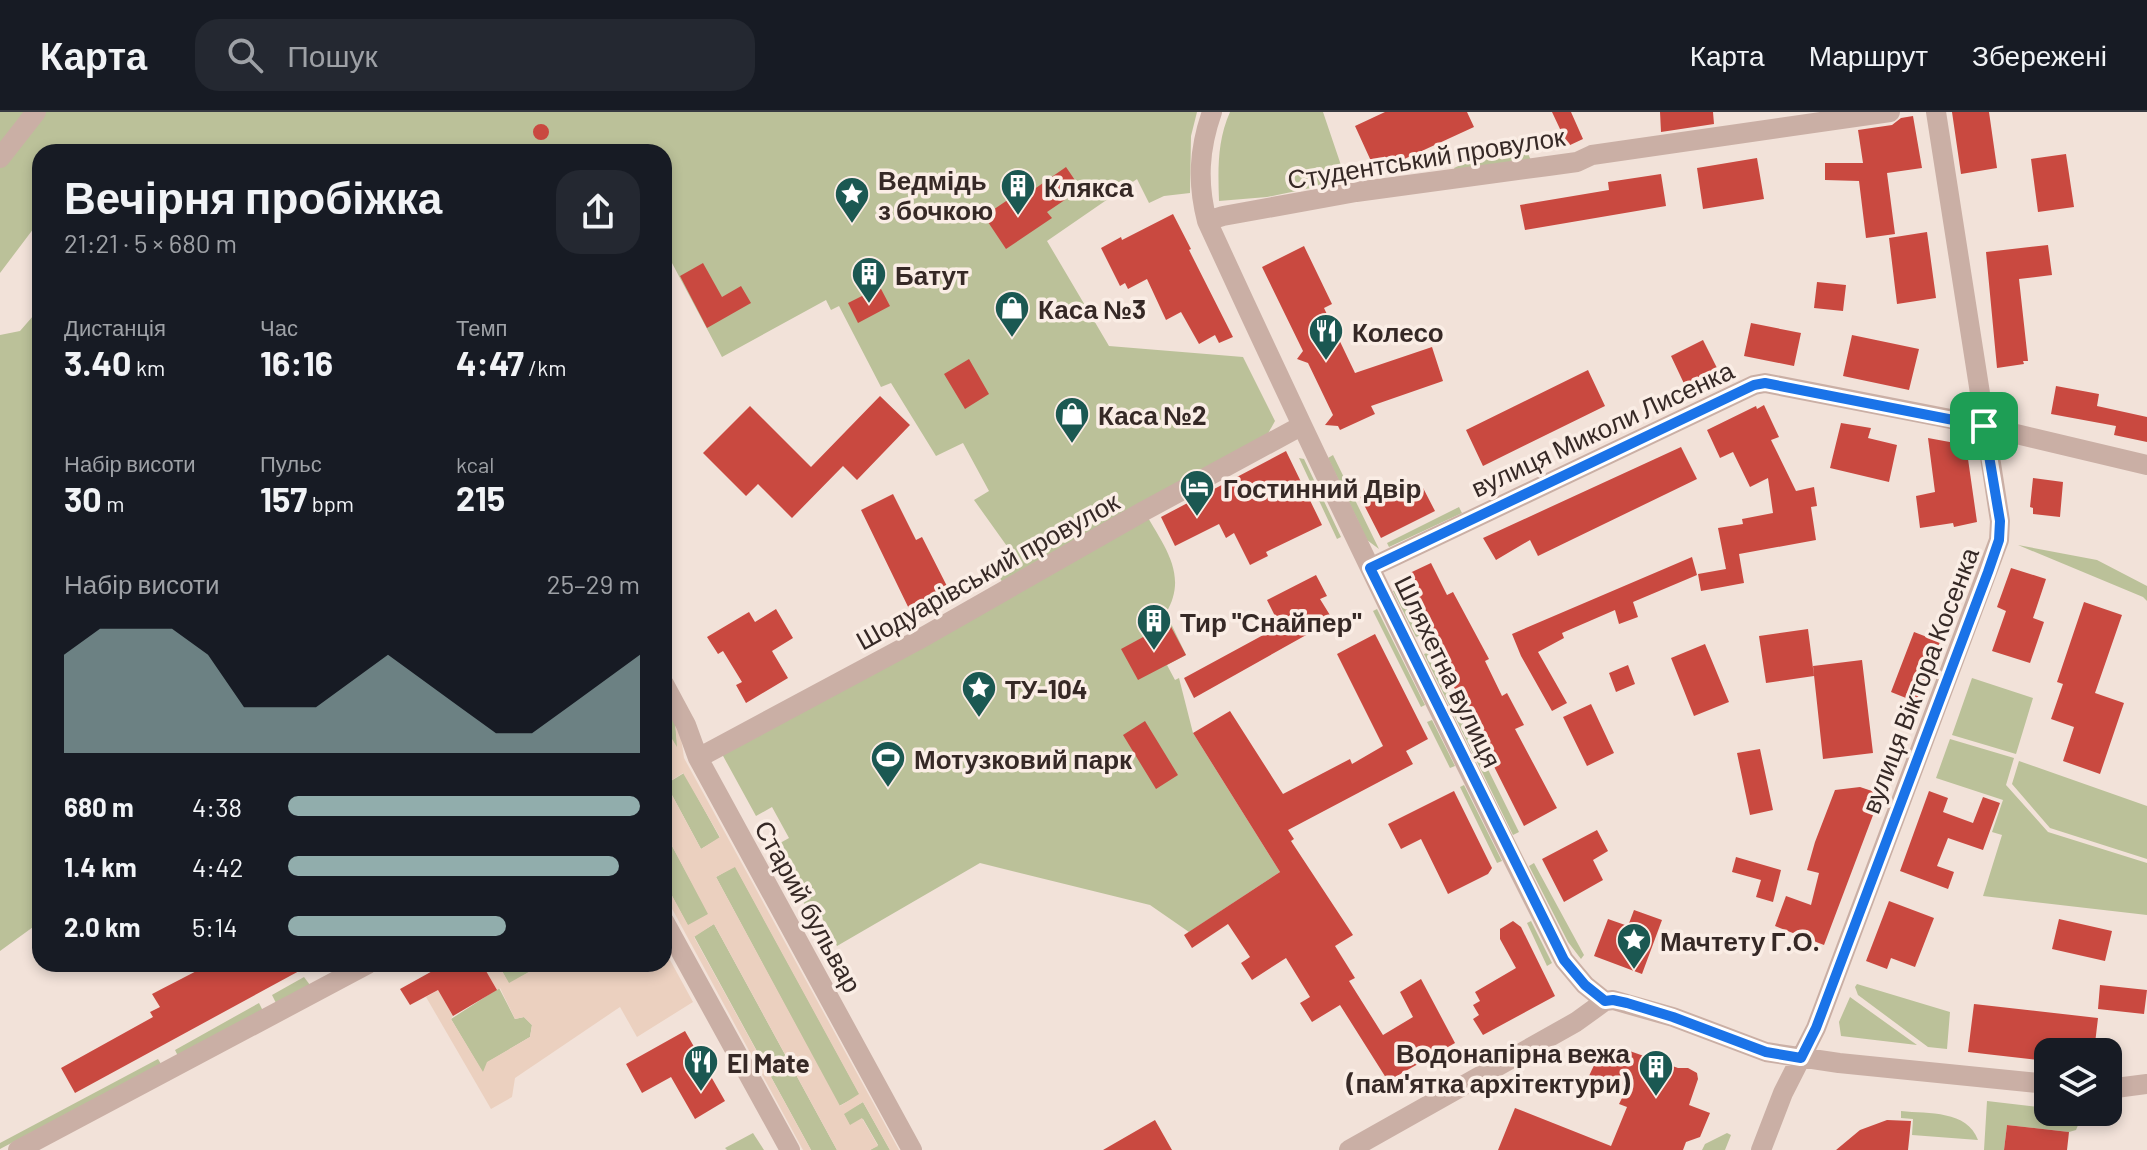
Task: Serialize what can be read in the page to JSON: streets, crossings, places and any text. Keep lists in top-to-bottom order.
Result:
{
  "streets": {
    "street": [
      "Студентський провулок",
      "вулиця Миколи Лисенка",
      "Шодуарівський провулок",
      "Шляхетна вулиця",
      "вулиця Віктора Косенка",
      "Старий бульвар"
    ]
  },
  "crossings": [
    ["Студентський провулок", "Шляхетна вулиця"],
    ["вулиця Миколи Лисенка", "Шляхетна вулиця"],
    ["вулиця Миколи Лисенка", "вулиця Віктора Косенка"],
    ["Шодуарівський провулок", "Шляхетна вулиця"],
    ["Шодуарівський провулок", "Старий бульвар"]
  ],
  "places": {
    "building": [
      "Клякса",
      "Батут",
      "Тир \"Снайпер\"",
      "Водонапірна вежа (пам'ятка архітектури)"
    ],
    "place": ["Ведмідь з бочкою", "ТУ-104", "Мачтету Г.О."],
    "shop": ["Каса №3", "Каса №2"],
    "restaurant": ["Колесо", "El Mate"],
    "hotel": ["Гостинний Двір"],
    "sports": ["Мотузковий парк"]
  },
  "page": {
    "header": "Карта",
    "search": "Пошук",
    "nav": ["Карта", "Маршрут", "Збережені"],
    "heading": ["Вечірня пробіжка", "21:21 · 5 × 680 m"],
    "stats": [
      ["Дистанція", "3.40 km"],
      ["Час", "16:16"],
      ["Темп", "4:47 /km"],
      ["Набір висоти", "30 m"],
      ["Пульс", "157 bpm"],
      ["kcal", "215"]
    ],
    "chart": ["Набір висоти", "25–29 m"],
    "list": [
      {
        "name": "680 m",
        "note": "4:38"
      },
      {
        "name": "1.4 km",
        "note": "4:42"
      },
      {
        "name": "2.0 km",
        "note": "5:14"
      }
    ]
  }
}
